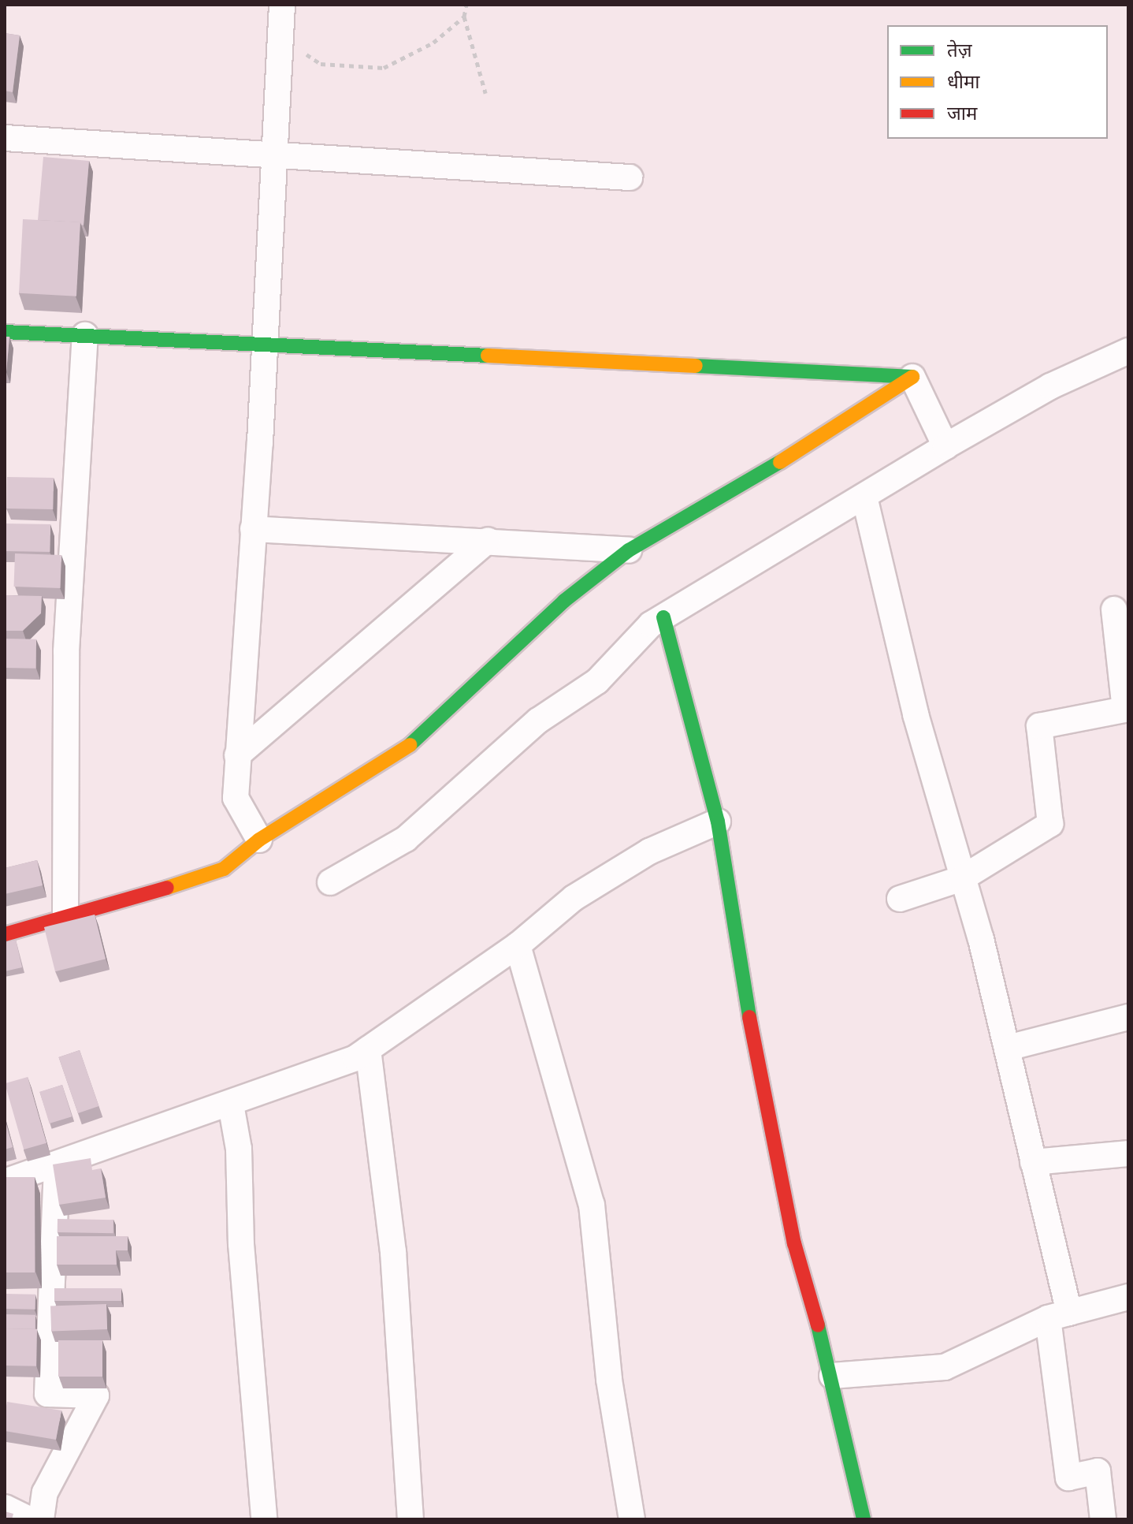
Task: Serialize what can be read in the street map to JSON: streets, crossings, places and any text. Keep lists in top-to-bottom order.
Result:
{
  "legend": ["तेज़", "धीमा", "जाम"]
}
